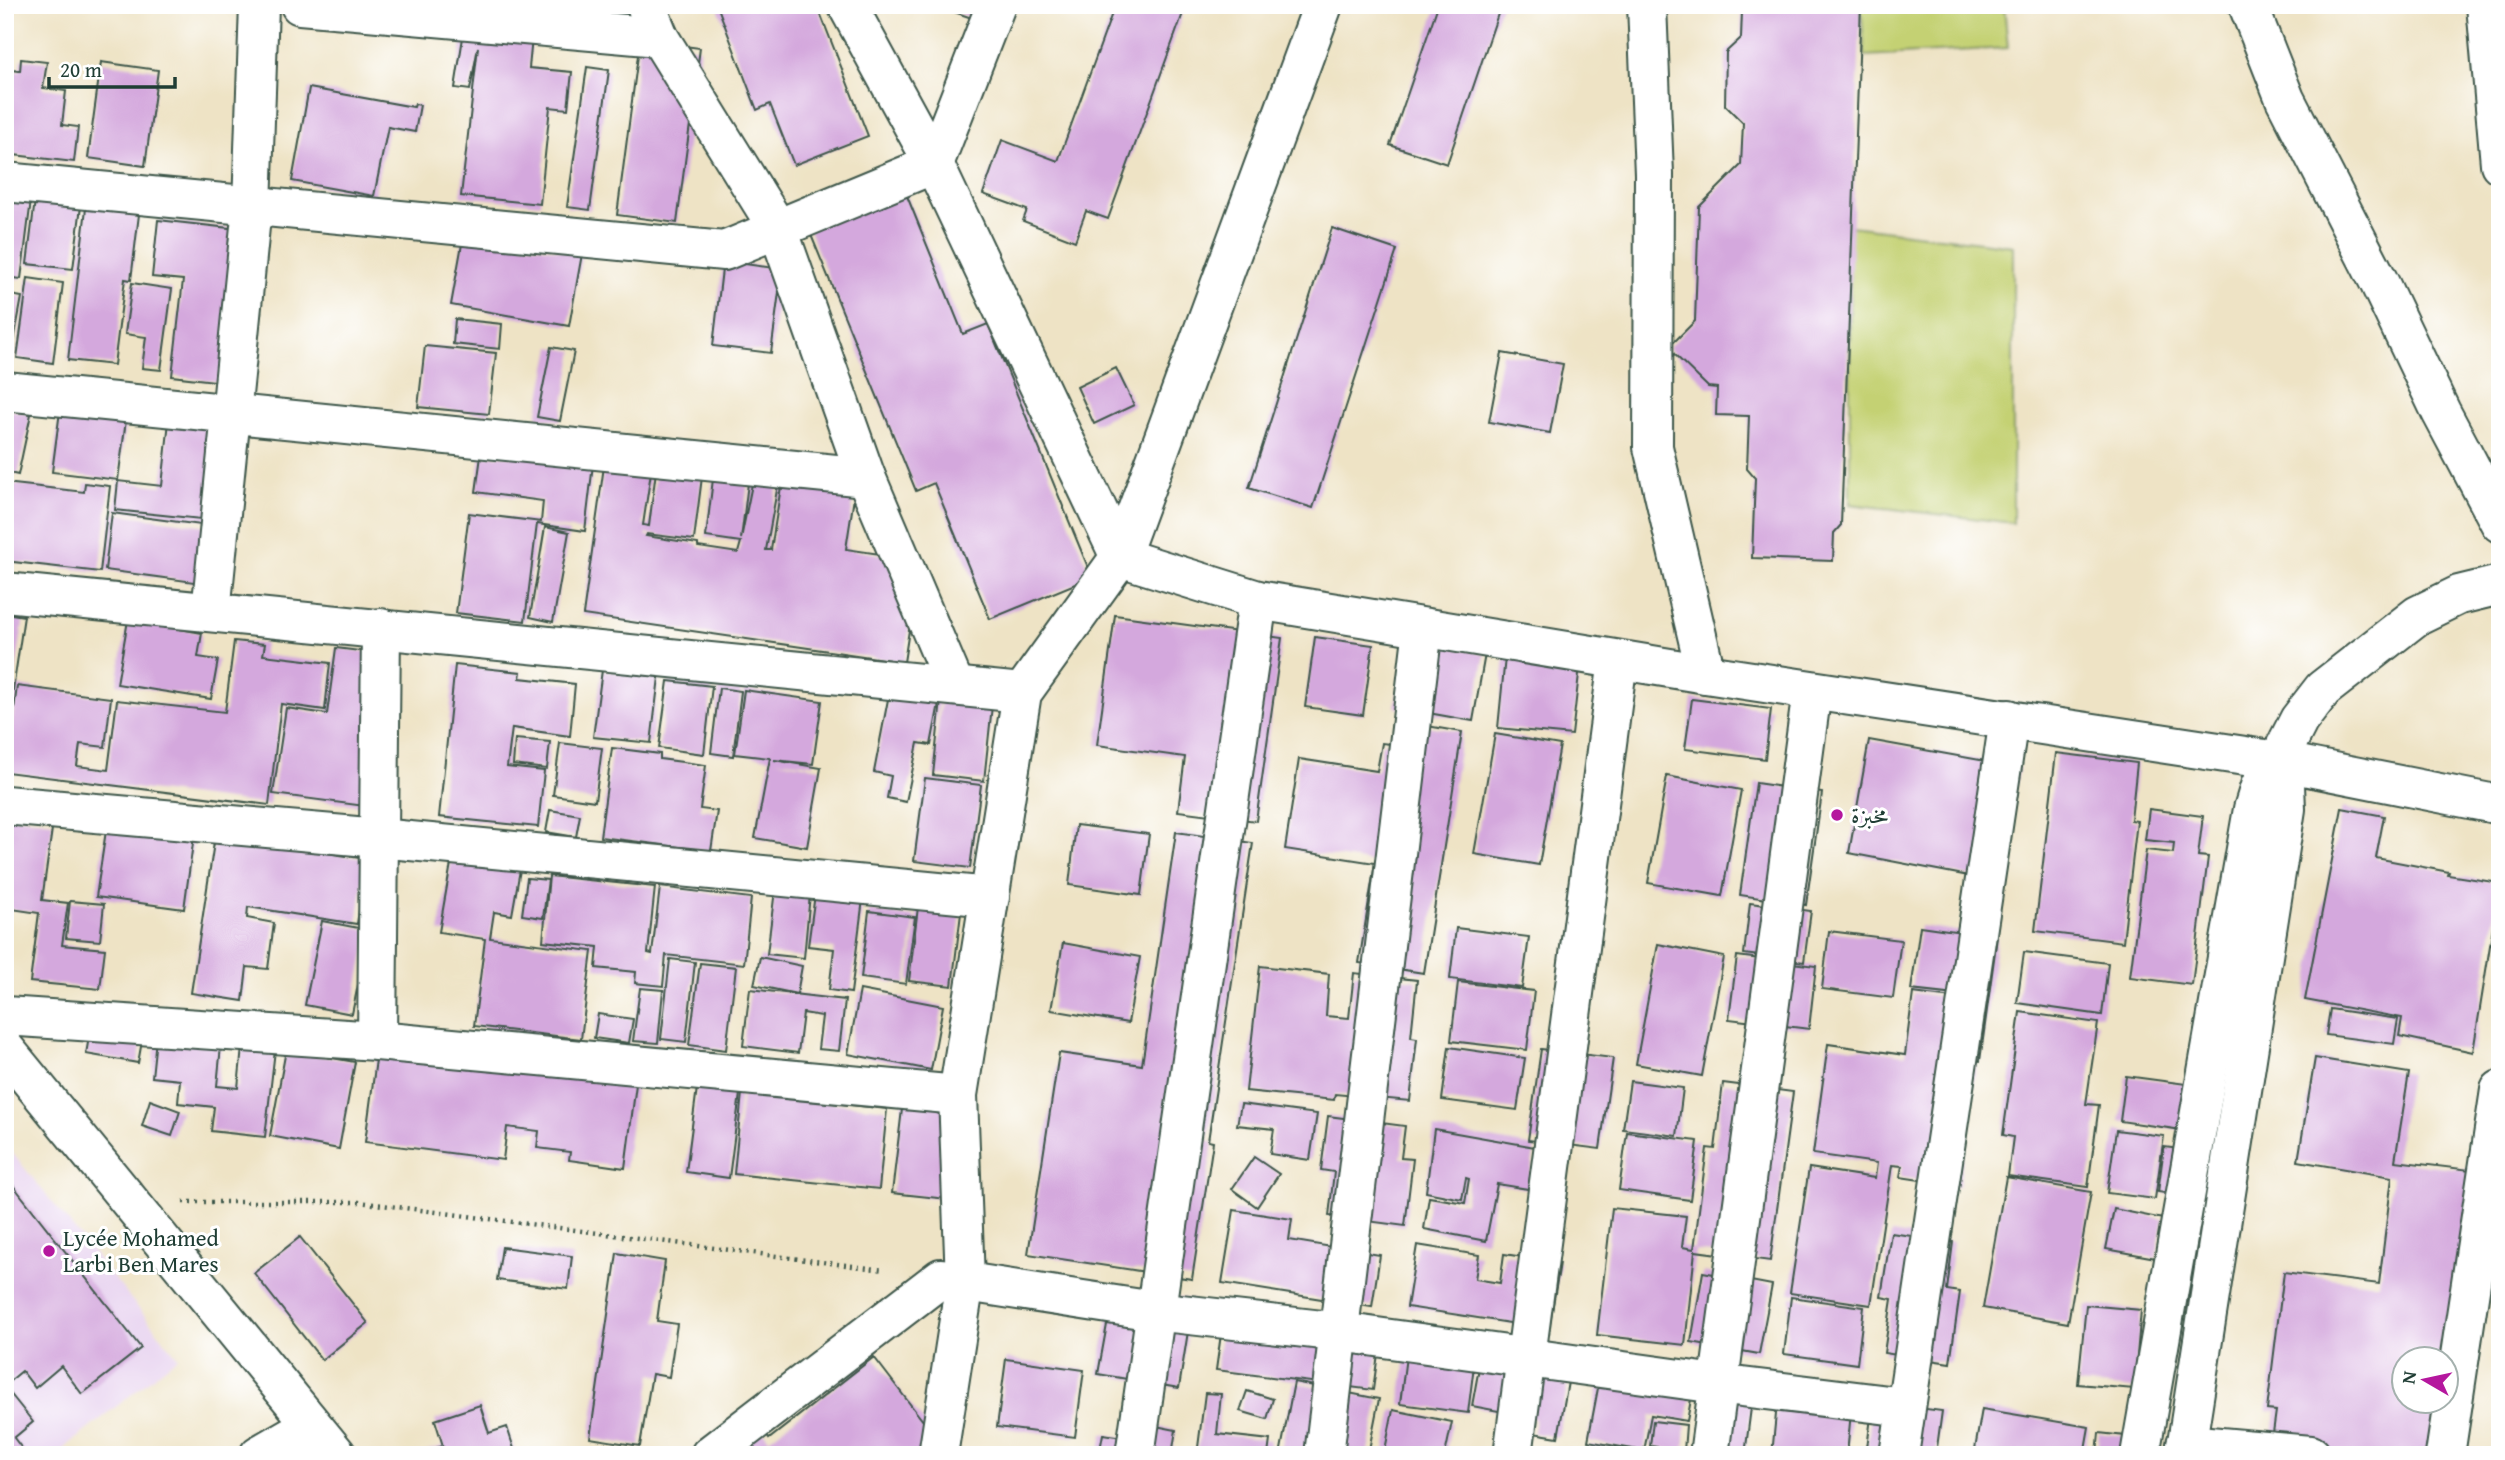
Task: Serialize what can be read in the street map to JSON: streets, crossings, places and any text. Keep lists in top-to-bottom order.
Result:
{
  "places": ["مخبزة", "Lycée Mohamed Larbi Ben Mares"],
  "scale_bar": "20 m",
  "north": "left"
}
